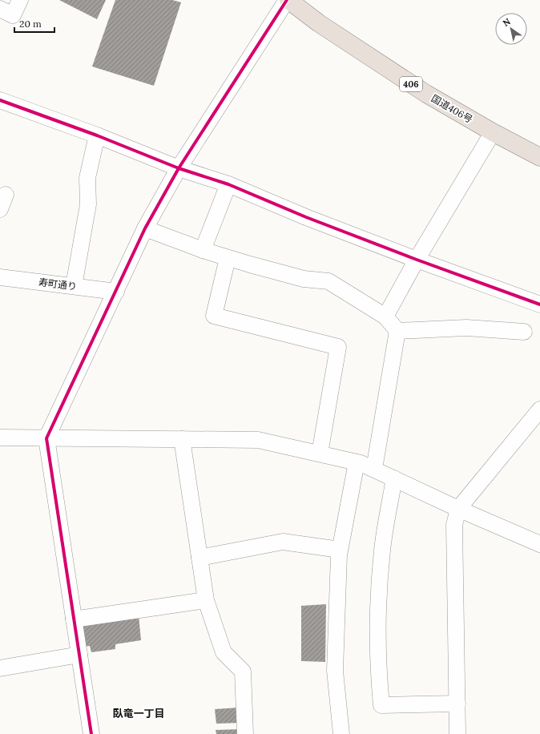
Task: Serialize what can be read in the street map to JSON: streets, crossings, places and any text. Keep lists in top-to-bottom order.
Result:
{
  "streets": {
    "highway": ["406", "国道406号"],
    "street": ["寿町通り"]
  },
  "districts": ["臥竜一丁目"],
  "scale_bar": "20 m",
  "north": "top left"
}
